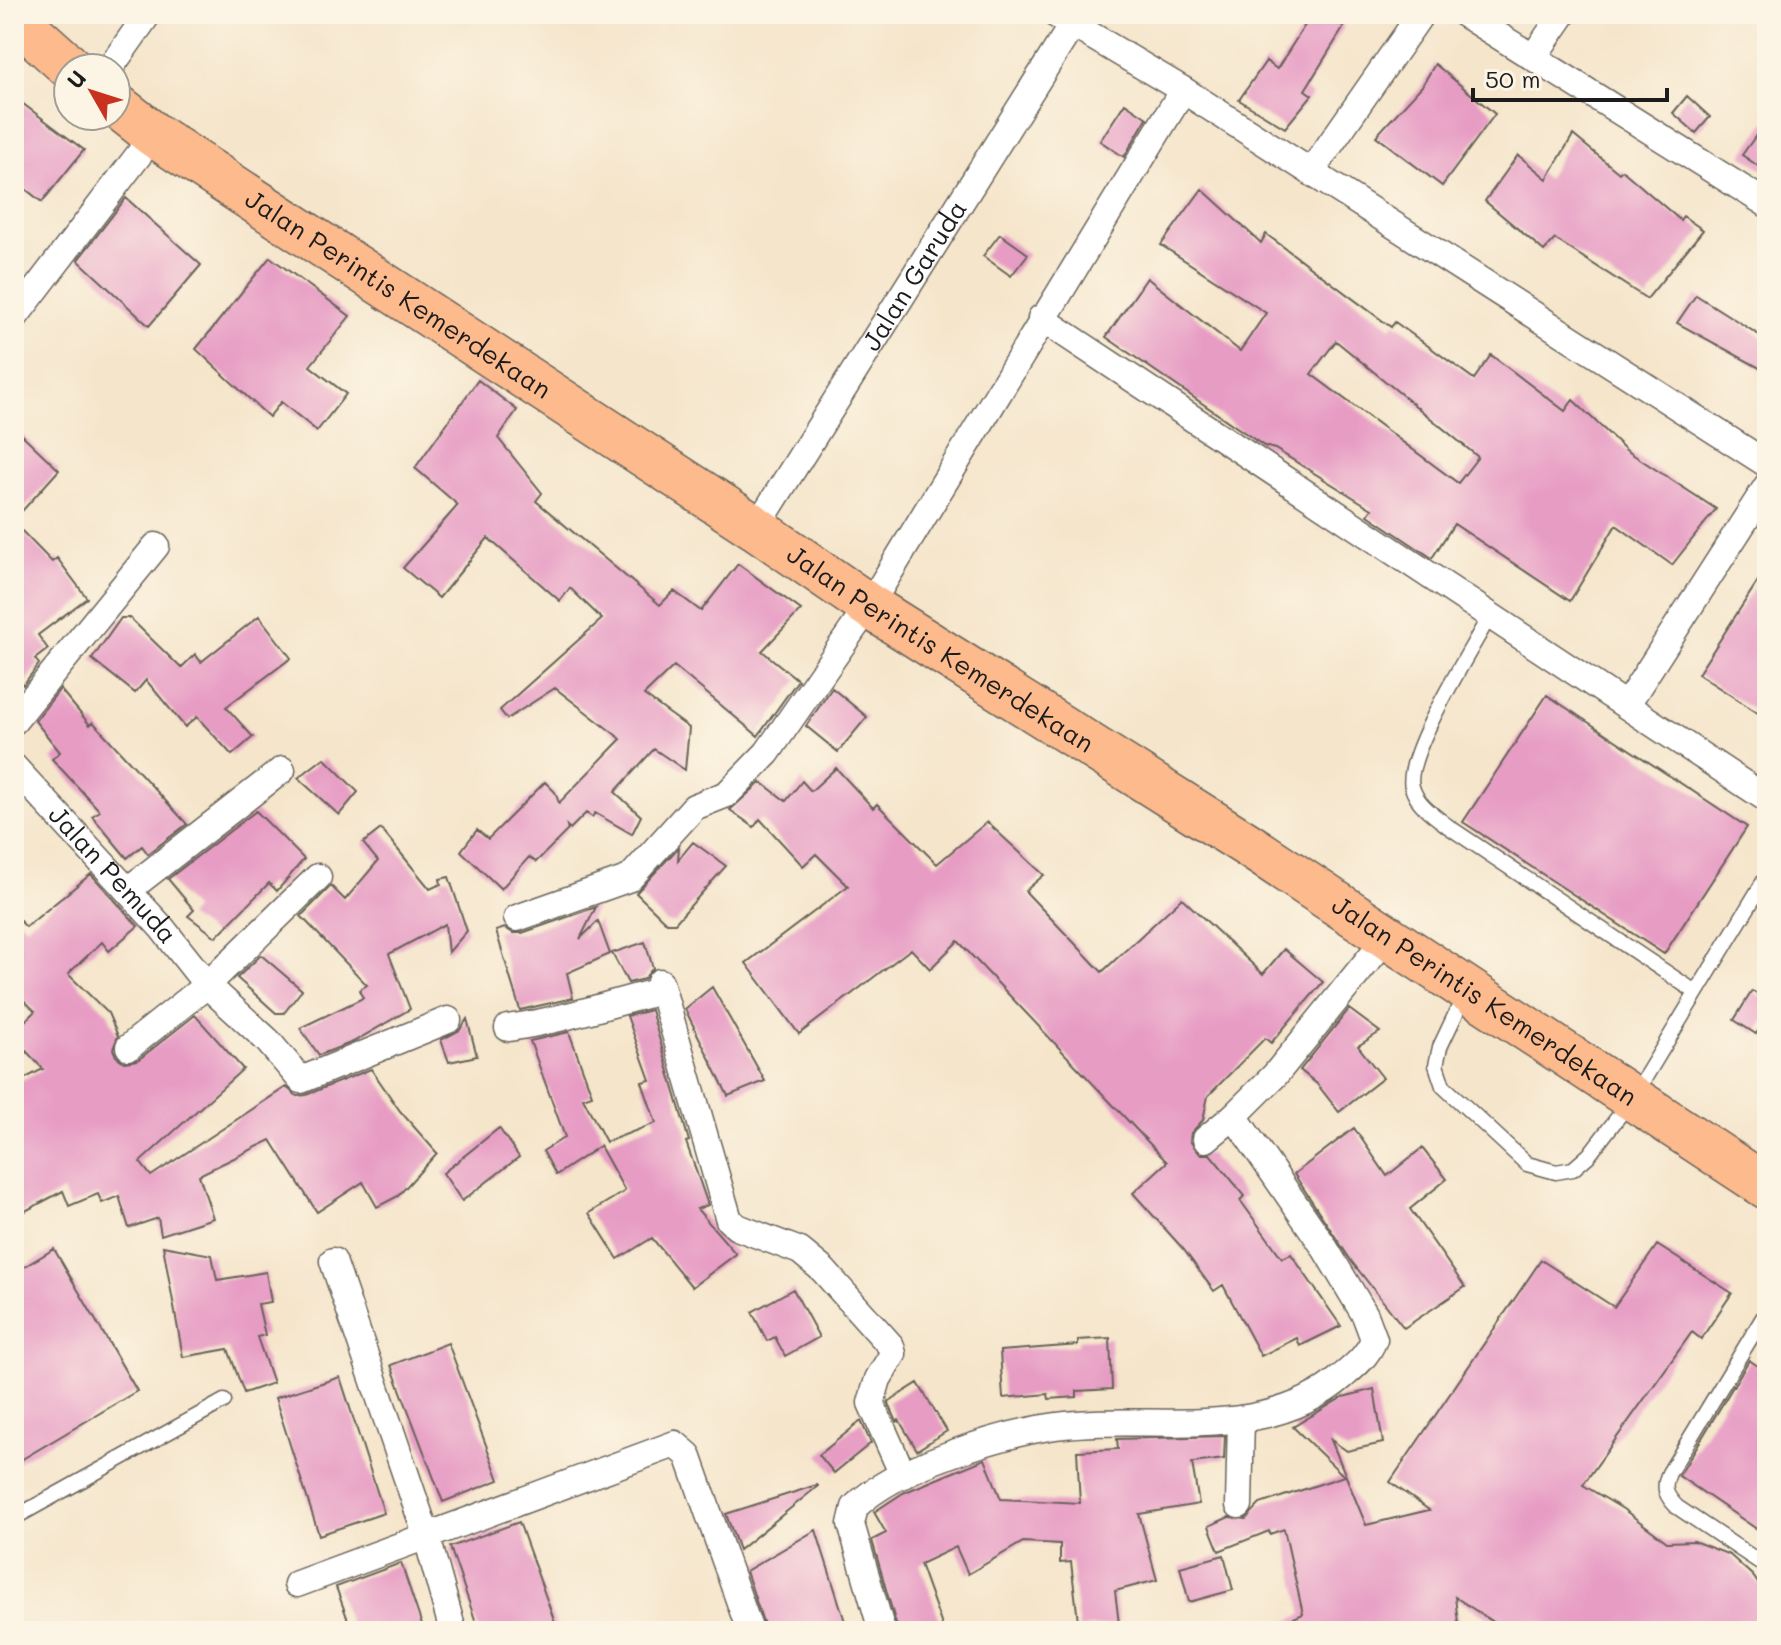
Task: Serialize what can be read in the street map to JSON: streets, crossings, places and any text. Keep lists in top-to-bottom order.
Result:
{
  "streets": {
    "highway": ["Jalan Perintis Kemerdekaan"],
    "street": ["Jalan Garuda", "Jalan Pemuda"]
  },
  "crossings": [
    ["Jalan Garuda", "Jalan Perintis Kemerdekaan"]
  ],
  "scale_bar": "50 m",
  "north": "top left"
}
